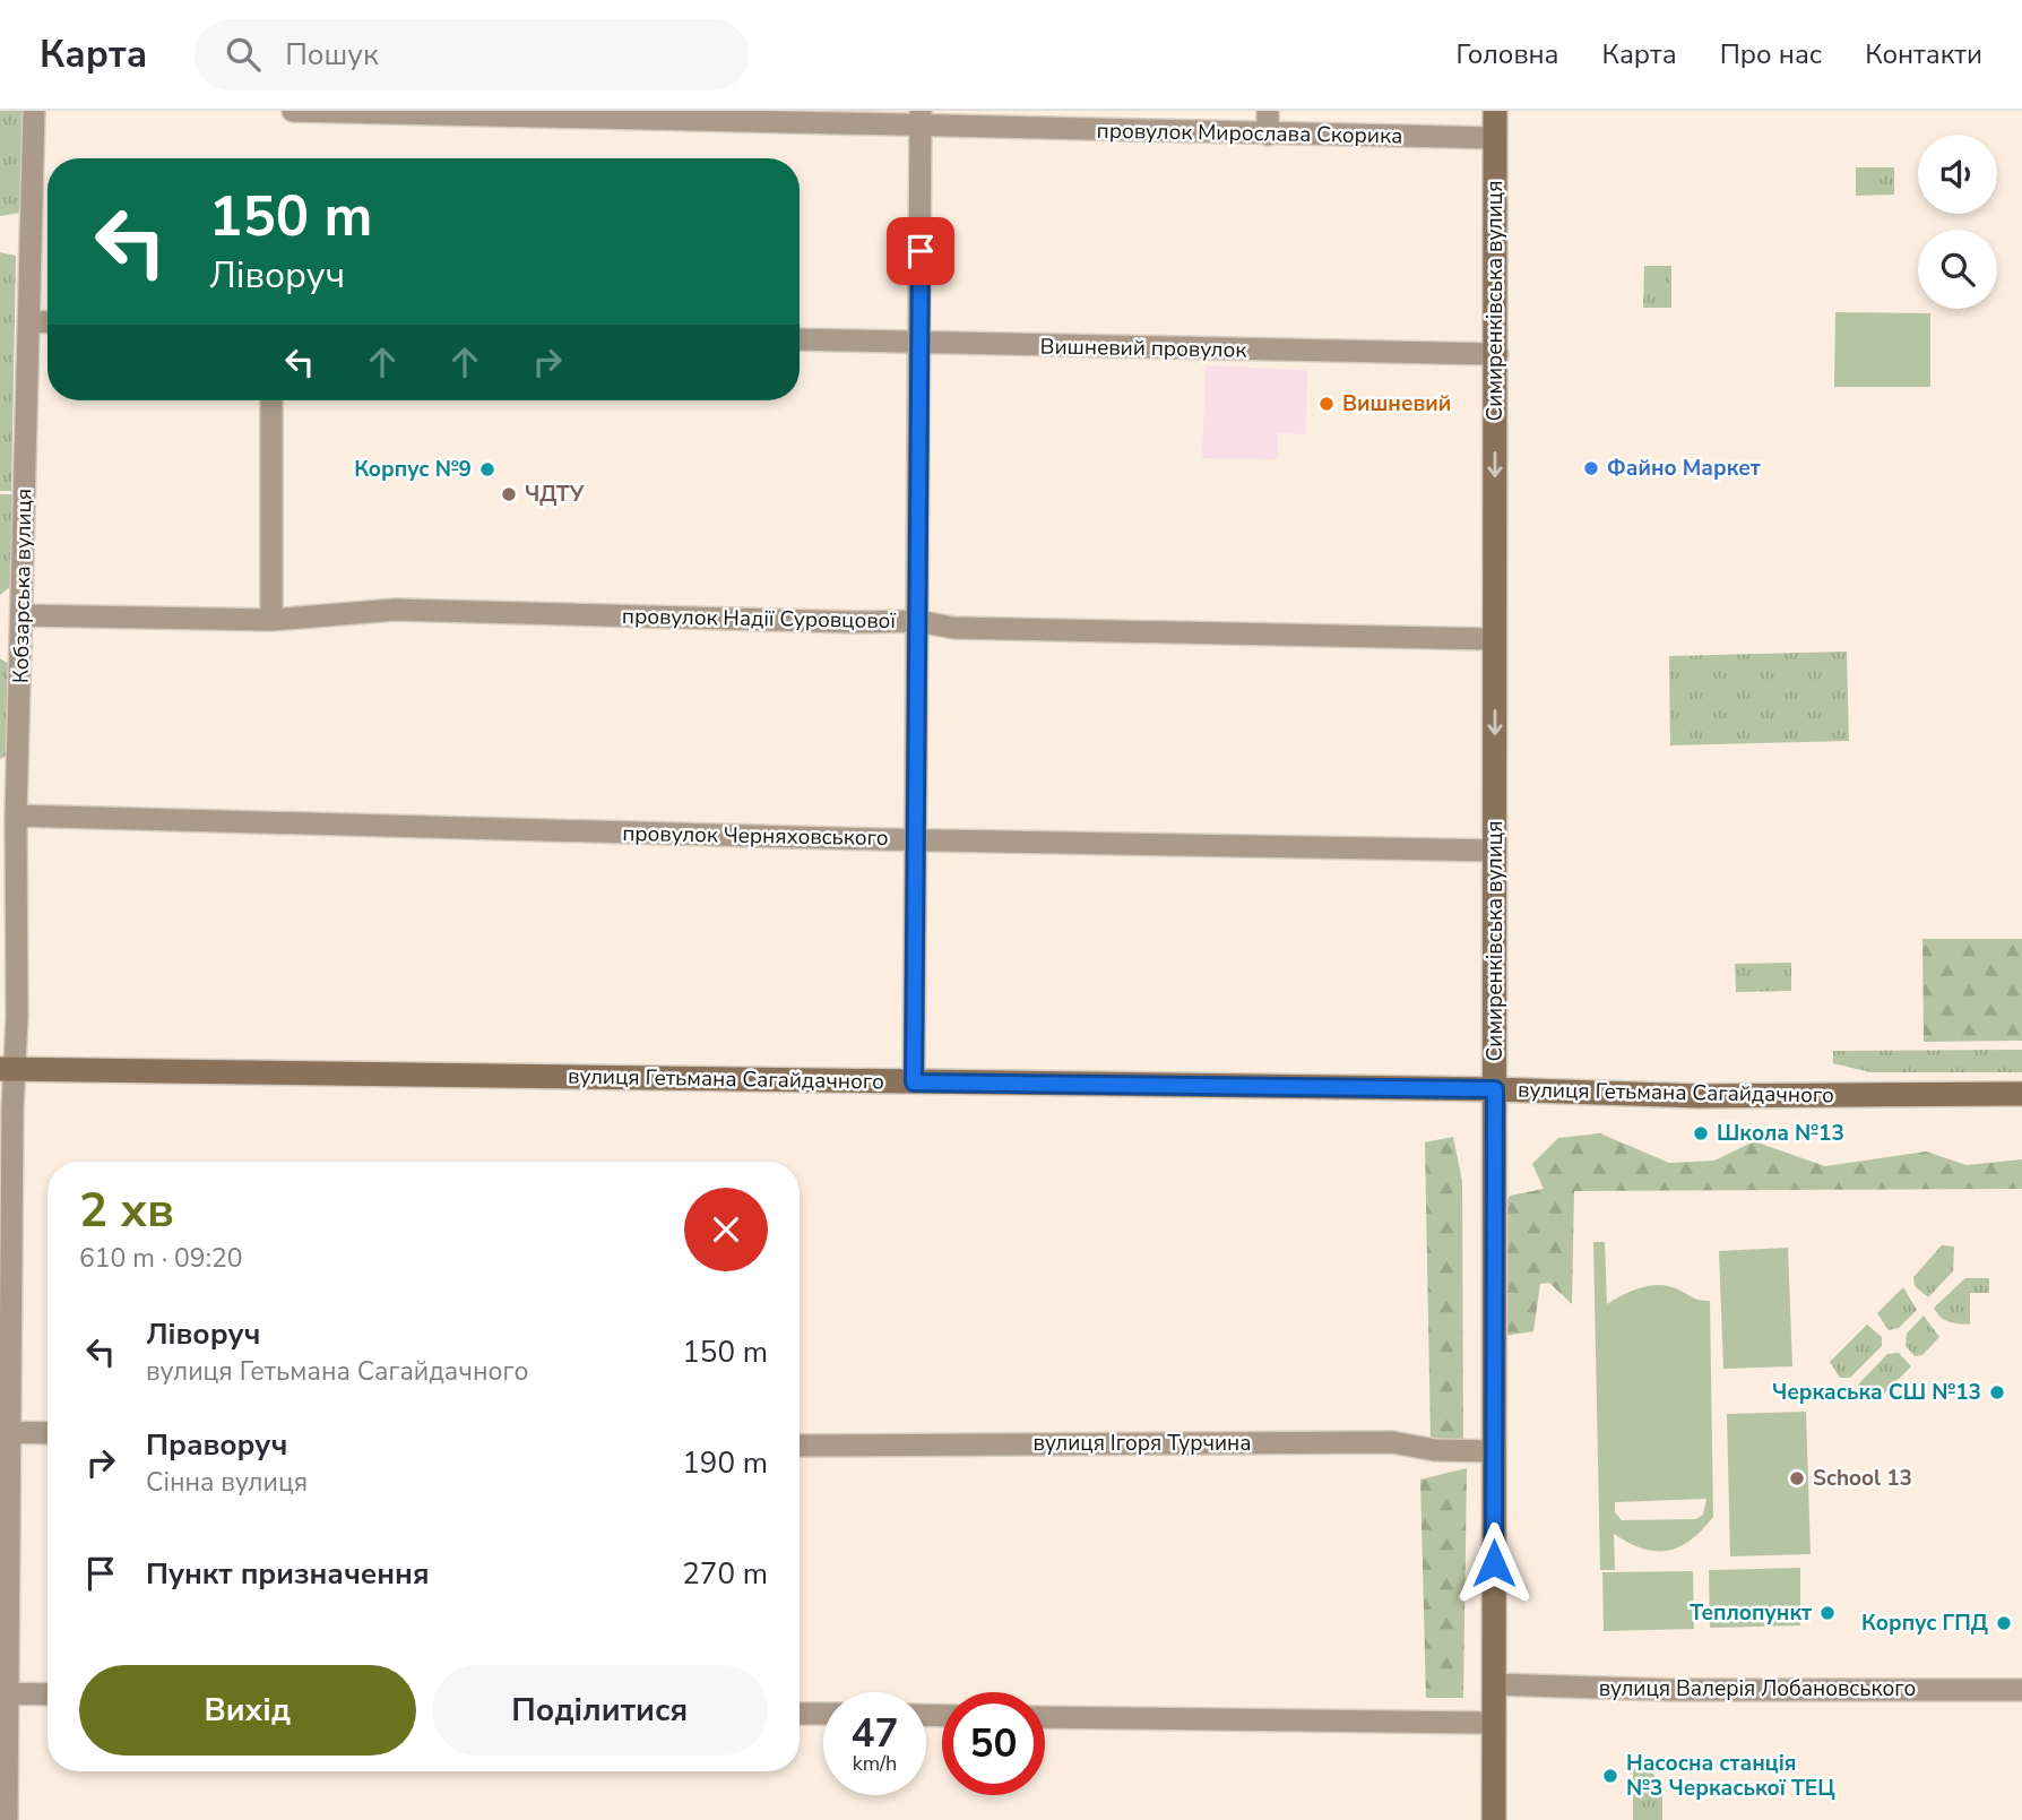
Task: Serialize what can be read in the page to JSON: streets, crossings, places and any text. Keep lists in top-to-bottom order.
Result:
{
  "streets": {
    "main road": ["Симиренківська вулиця", "вулиця Гетьмана Сагайдачного"],
    "street": [
      "провулок Мирослава Скорика",
      "Вишневий провулок",
      "Кобзарська вулиця",
      "провулок Надії Суровцової",
      "провулок Черняховського",
      "вулиця Ігоря Турчина",
      "вулиця Валерія Лобановського"
    ]
  },
  "crossings": [
    ["провулок Мирослава Скорика", "Симиренківська вулиця"],
    ["Симиренківська вулиця", "Вишневий провулок"],
    ["Симиренківська вулиця", "провулок Надії Суровцової"],
    ["Симиренківська вулиця", "провулок Черняховського"],
    ["Симиренківська вулиця", "вулиця Гетьмана Сагайдачного"],
    ["Симиренківська вулиця", "вулиця Ігоря Турчина"],
    ["Симиренківська вулиця", "вулиця Валерія Лобановського"],
    ["Кобзарська вулиця", "провулок Надії Суровцової"],
    ["Кобзарська вулиця", "провулок Черняховського"],
    ["Кобзарська вулиця", "вулиця Гетьмана Сагайдачного"]
  ],
  "places": [
    "Вишневий",
    "Файно Маркет",
    "Корпус №9",
    "ЧДТУ",
    "Школа №13",
    "Черкаська СШ №13",
    "School 13",
    "Теплопункт",
    "Корпус ГПД",
    "Насосна станція №3 Черкаської ТЕЦ"
  ],
  "page": {
    "header": "Карта",
    "search": "Пошук",
    "nav": [
      "Головна",
      "Карта",
      "Про нас",
      "Контакти"
    ],
    "turn": ["150 m", "Ліворуч"],
    "heading": ["2 хв", "610 m · 09:20"],
    "list": [
      {
        "name": "Ліворуч",
        "note": "вулиця Гетьмана Сагайдачного",
        "value": "150 m"
      },
      {
        "name": "Праворуч",
        "note": "Сінна вулиця",
        "value": "190 m"
      },
      {
        "name": "Пункт призначення",
        "value": "270 m"
      }
    ],
    "buttons": ["Вихід", "Поділитися"],
    "speed": "47 km/h",
    "limit": "50"
  }
}
